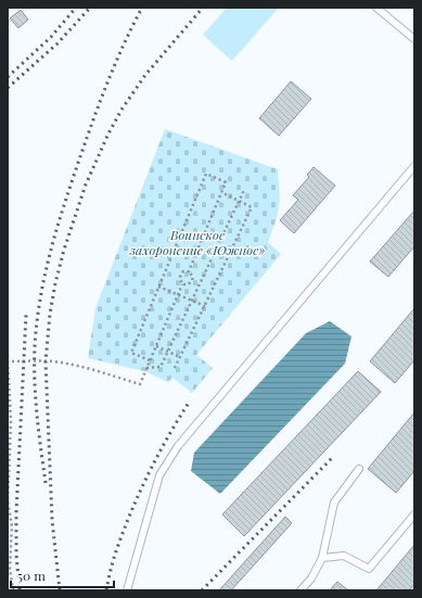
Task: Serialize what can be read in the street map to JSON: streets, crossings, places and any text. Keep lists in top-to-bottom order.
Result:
{
  "parks": ["Воинское захоронение «Южное»"],
  "scale_bar": "50 m"
}
